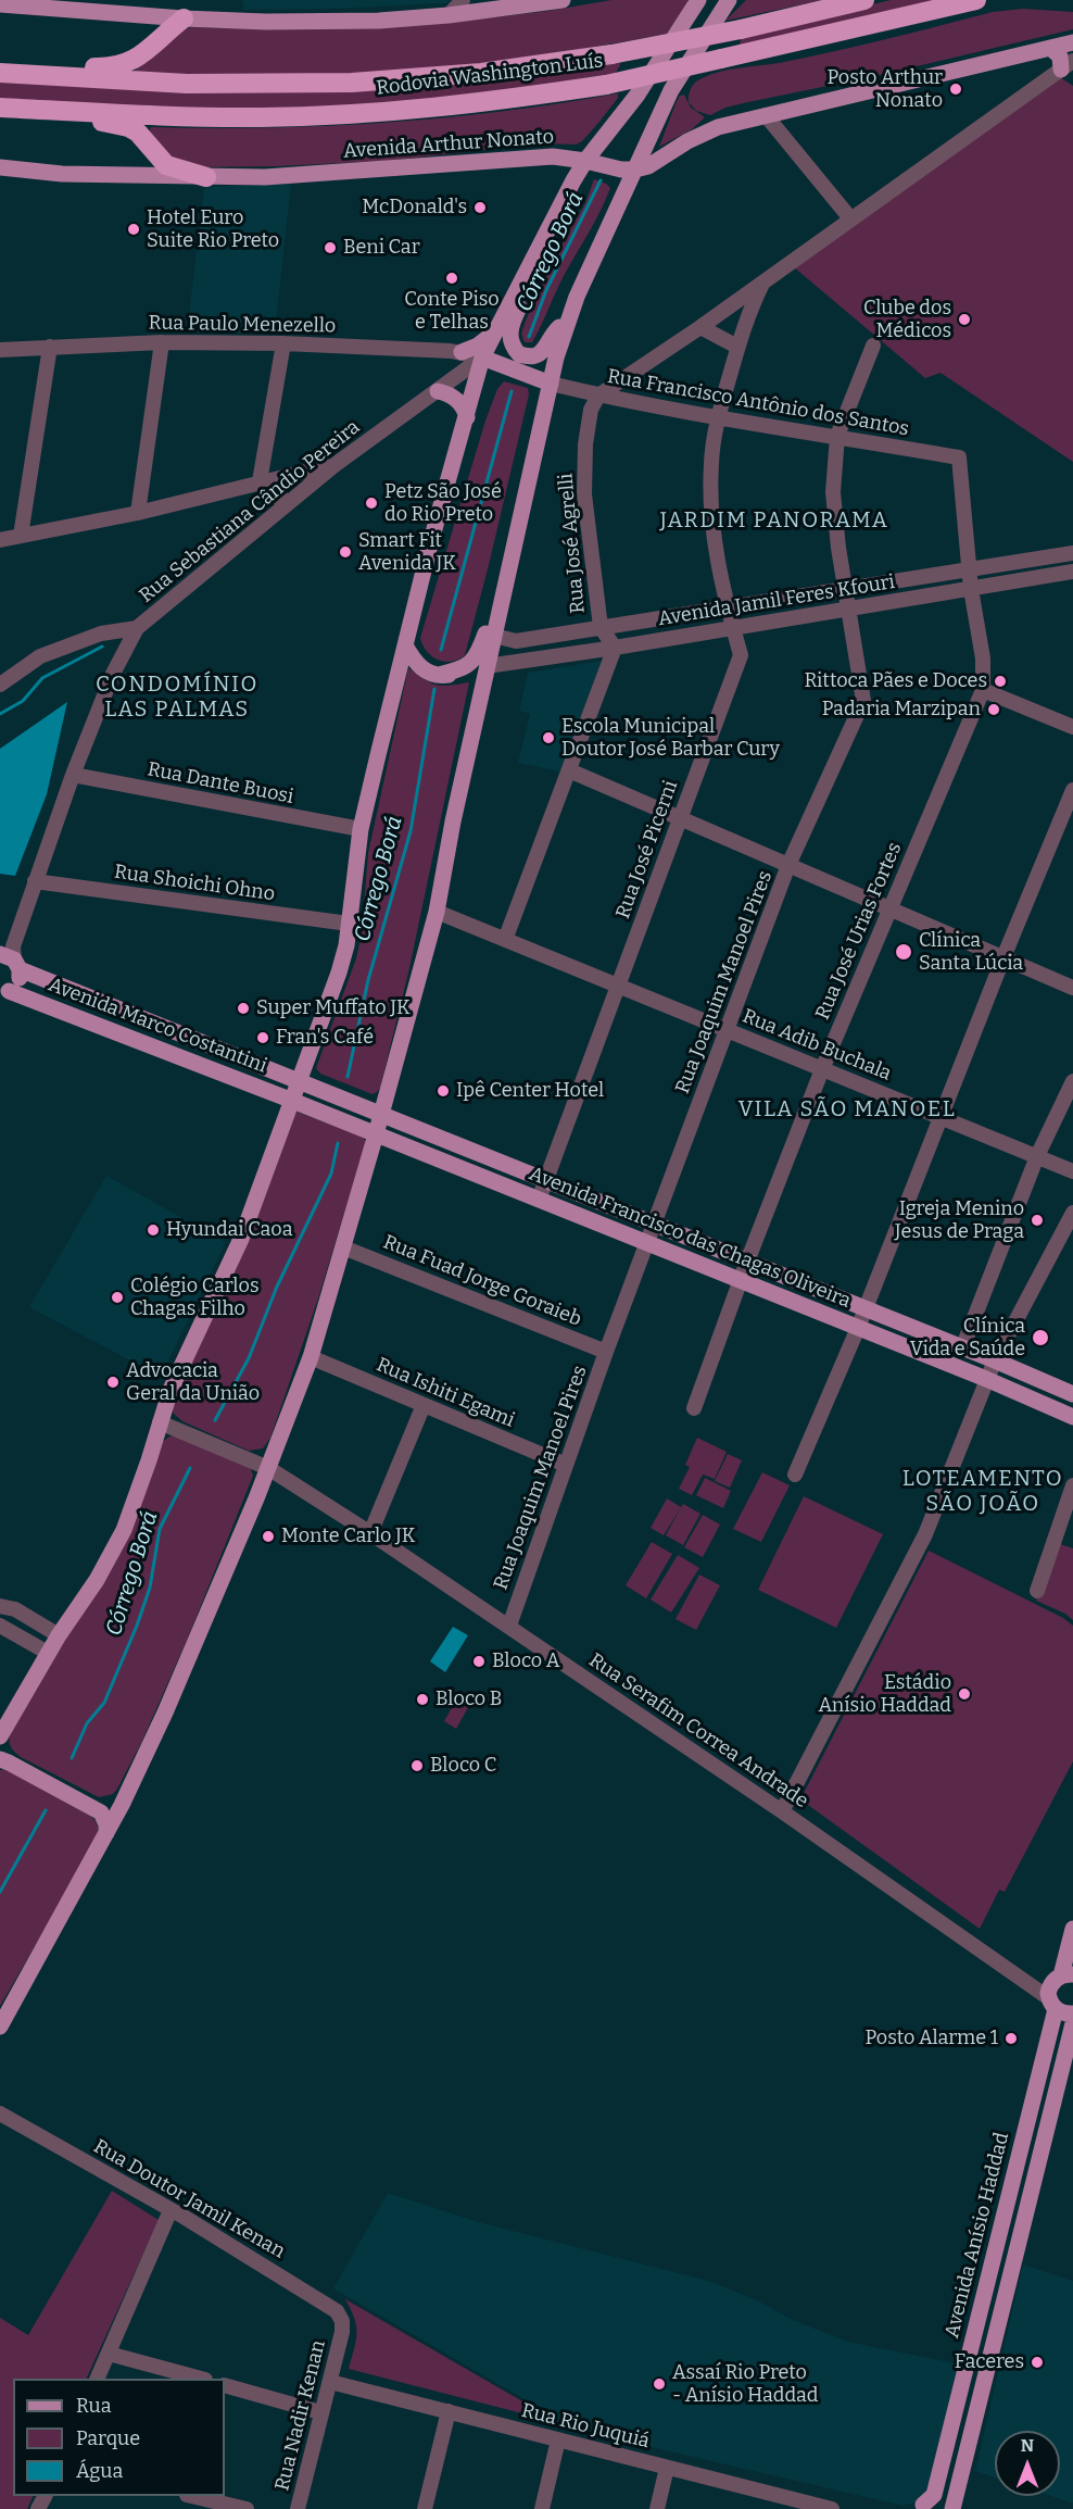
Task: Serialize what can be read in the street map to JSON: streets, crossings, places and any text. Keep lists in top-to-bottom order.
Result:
{
  "streets": {
    "highway": ["Rodovia Washington Luís"],
    "main road": [
      "Avenida Arthur Nonato",
      "Avenida Marco Costantini",
      "Avenida Francisco das Chagas Oliveira",
      "Avenida Anísio Haddad"
    ],
    "street": [
      "Rua Paulo Menezello",
      "Rua Francisco Antônio dos Santos",
      "Rua Sebastiana Cândio Pereira",
      "Rua José Agrelli",
      "Avenida Jamil Feres Kfouri",
      "Rua Dante Buosi",
      "Rua José Picerni",
      "Rua Shoichi Ohno",
      "Rua José Urias Fortes",
      "Rua Joaquim Manoel Pires",
      "Rua Adib Buchala",
      "Rua Fuad Jorge Goraieb",
      "Rua Ishiti Egami",
      "Rua Serafim Correa Andrade",
      "Rua Doutor Jamil Kenan",
      "Rua Nadir Kenan",
      "Rua Rio Juquiá"
    ]
  },
  "crossings": [
    ["Rua Paulo Menezello", "Rua Sebastiana Cândio Pereira"],
    ["Rua Francisco Antônio dos Santos", "Rua José Agrelli"],
    ["Rua Francisco Antônio dos Santos", "Rua José Picerni"],
    ["Rua Francisco Antônio dos Santos", "Rua José Urias Fortes"],
    ["Rua Francisco Antônio dos Santos", "Rua Joaquim Manoel Pires"],
    ["Rua José Agrelli", "Avenida Jamil Feres Kfouri"],
    ["Avenida Jamil Feres Kfouri", "Rua José Picerni"],
    ["Avenida Jamil Feres Kfouri", "Rua José Urias Fortes"],
    ["Avenida Jamil Feres Kfouri", "Rua Joaquim Manoel Pires"],
    ["Rua José Picerni", "Rua Adib Buchala"],
    ["Rua José Picerni", "Avenida Francisco das Chagas Oliveira"],
    ["Rua José Urias Fortes", "Rua Adib Buchala"],
    ["Rua José Urias Fortes", "Avenida Francisco das Chagas Oliveira"],
    ["Rua Joaquim Manoel Pires", "Rua Adib Buchala"],
    ["Rua Joaquim Manoel Pires", "Avenida Francisco das Chagas Oliveira"],
    ["Rua Joaquim Manoel Pires", "Rua Fuad Jorge Goraieb"],
    ["Rua Joaquim Manoel Pires", "Rua Ishiti Egami"],
    ["Rua Joaquim Manoel Pires", "Rua Serafim Correa Andrade"],
    ["Avenida Marco Costantini", "Avenida Francisco das Chagas Oliveira"],
    ["Rua Serafim Correa Andrade", "Avenida Anísio Haddad"],
    ["Rua Doutor Jamil Kenan", "Rua Nadir Kenan"],
    ["Rua Nadir Kenan", "Rua Rio Juquiá"]
  ],
  "districts": [
    "JARDIM PANORAMA",
    "CONDOMÍNIO LAS PALMAS",
    "VILA SÃO MANOEL",
    "LOTEAMENTO SÃO JOÃO"
  ],
  "water": ["Córrego Borá"],
  "places": [
    "Posto Arthur Nonato",
    "McDonald's",
    "Hotel Euro Suite Rio Preto",
    "Beni Car",
    "Conte Piso e Telhas",
    "Clube dos Médicos",
    "Petz São José do Rio Preto",
    "Smart Fit Avenida JK",
    "Rittoca Pães e Doces",
    "Padaria Marzipan",
    "Escola Municipal Doutor José Barbar Cury",
    "Clínica Santa Lúcia",
    "Super Muffato JK",
    "Fran's Café",
    "Ipê Center Hotel",
    "Igreja Menino Jesus de Praga",
    "Hyundai Caoa",
    "Colégio Carlos Chagas Filho",
    "Clínica Vida e Saúde",
    "Advocacia Geral da União",
    "Monte Carlo JK",
    "Bloco A",
    "Estádio Anísio Haddad",
    "Bloco B",
    "Bloco C",
    "Posto Alarme 1",
    "Faceres",
    "Assaí Rio Preto - Anísio Haddad"
  ],
  "legend": ["Rua", "Parque", "Água"],
  "north": "top"
}
